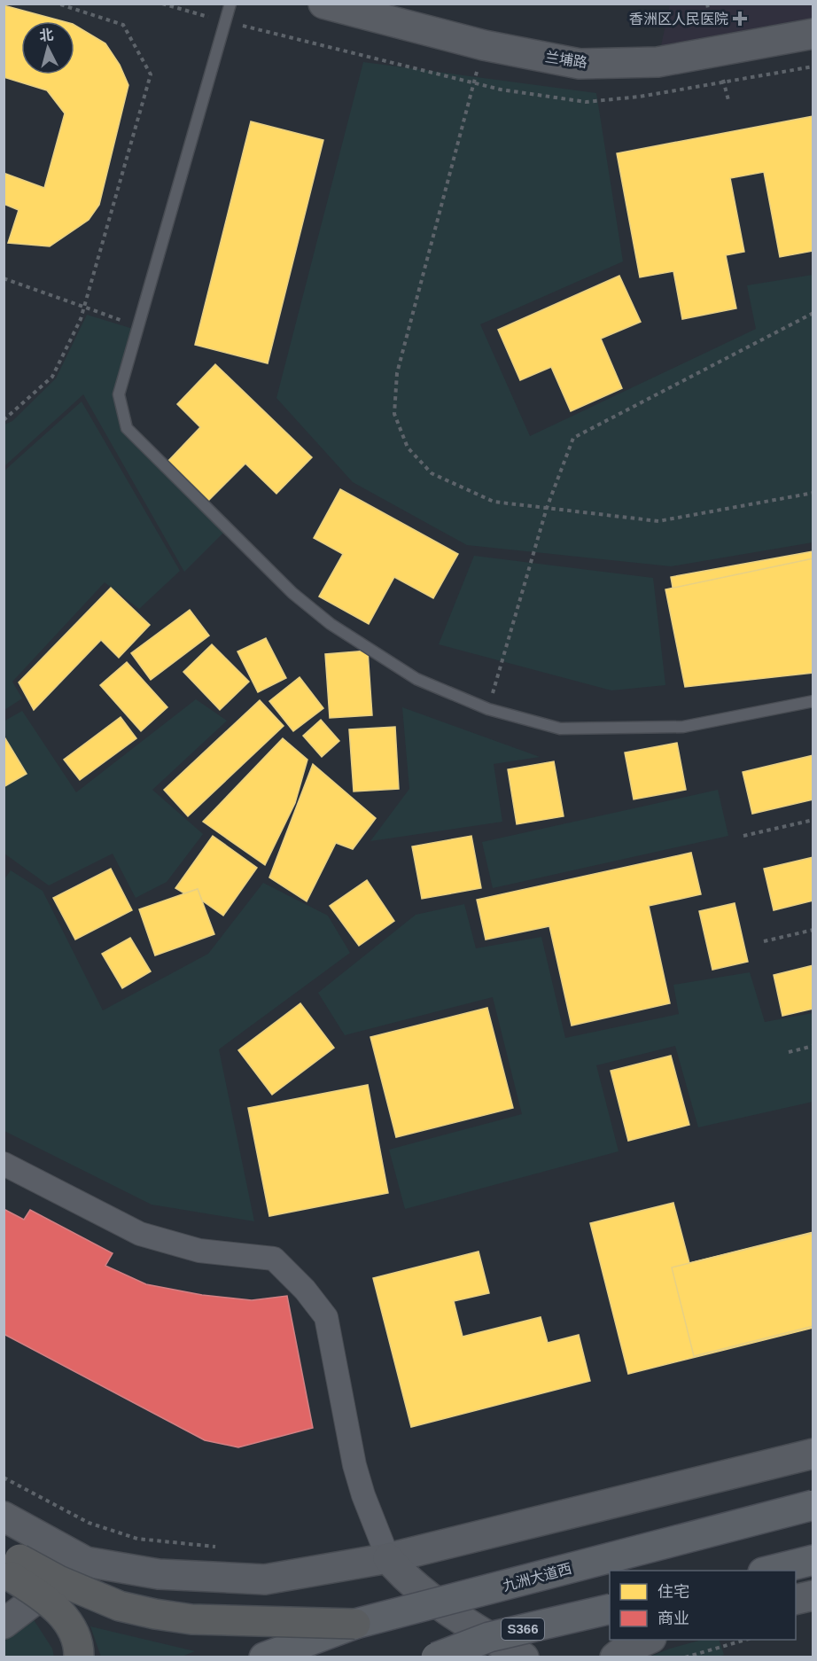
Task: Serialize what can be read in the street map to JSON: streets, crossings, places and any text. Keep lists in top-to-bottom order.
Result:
{
  "streets": {
    "main road": ["兰埔路", "九洲大道西", "S366"]
  },
  "places": {
    "health": ["香洲区人民医院"]
  },
  "legend": ["住宅", "商业"],
  "north": "top"
}
